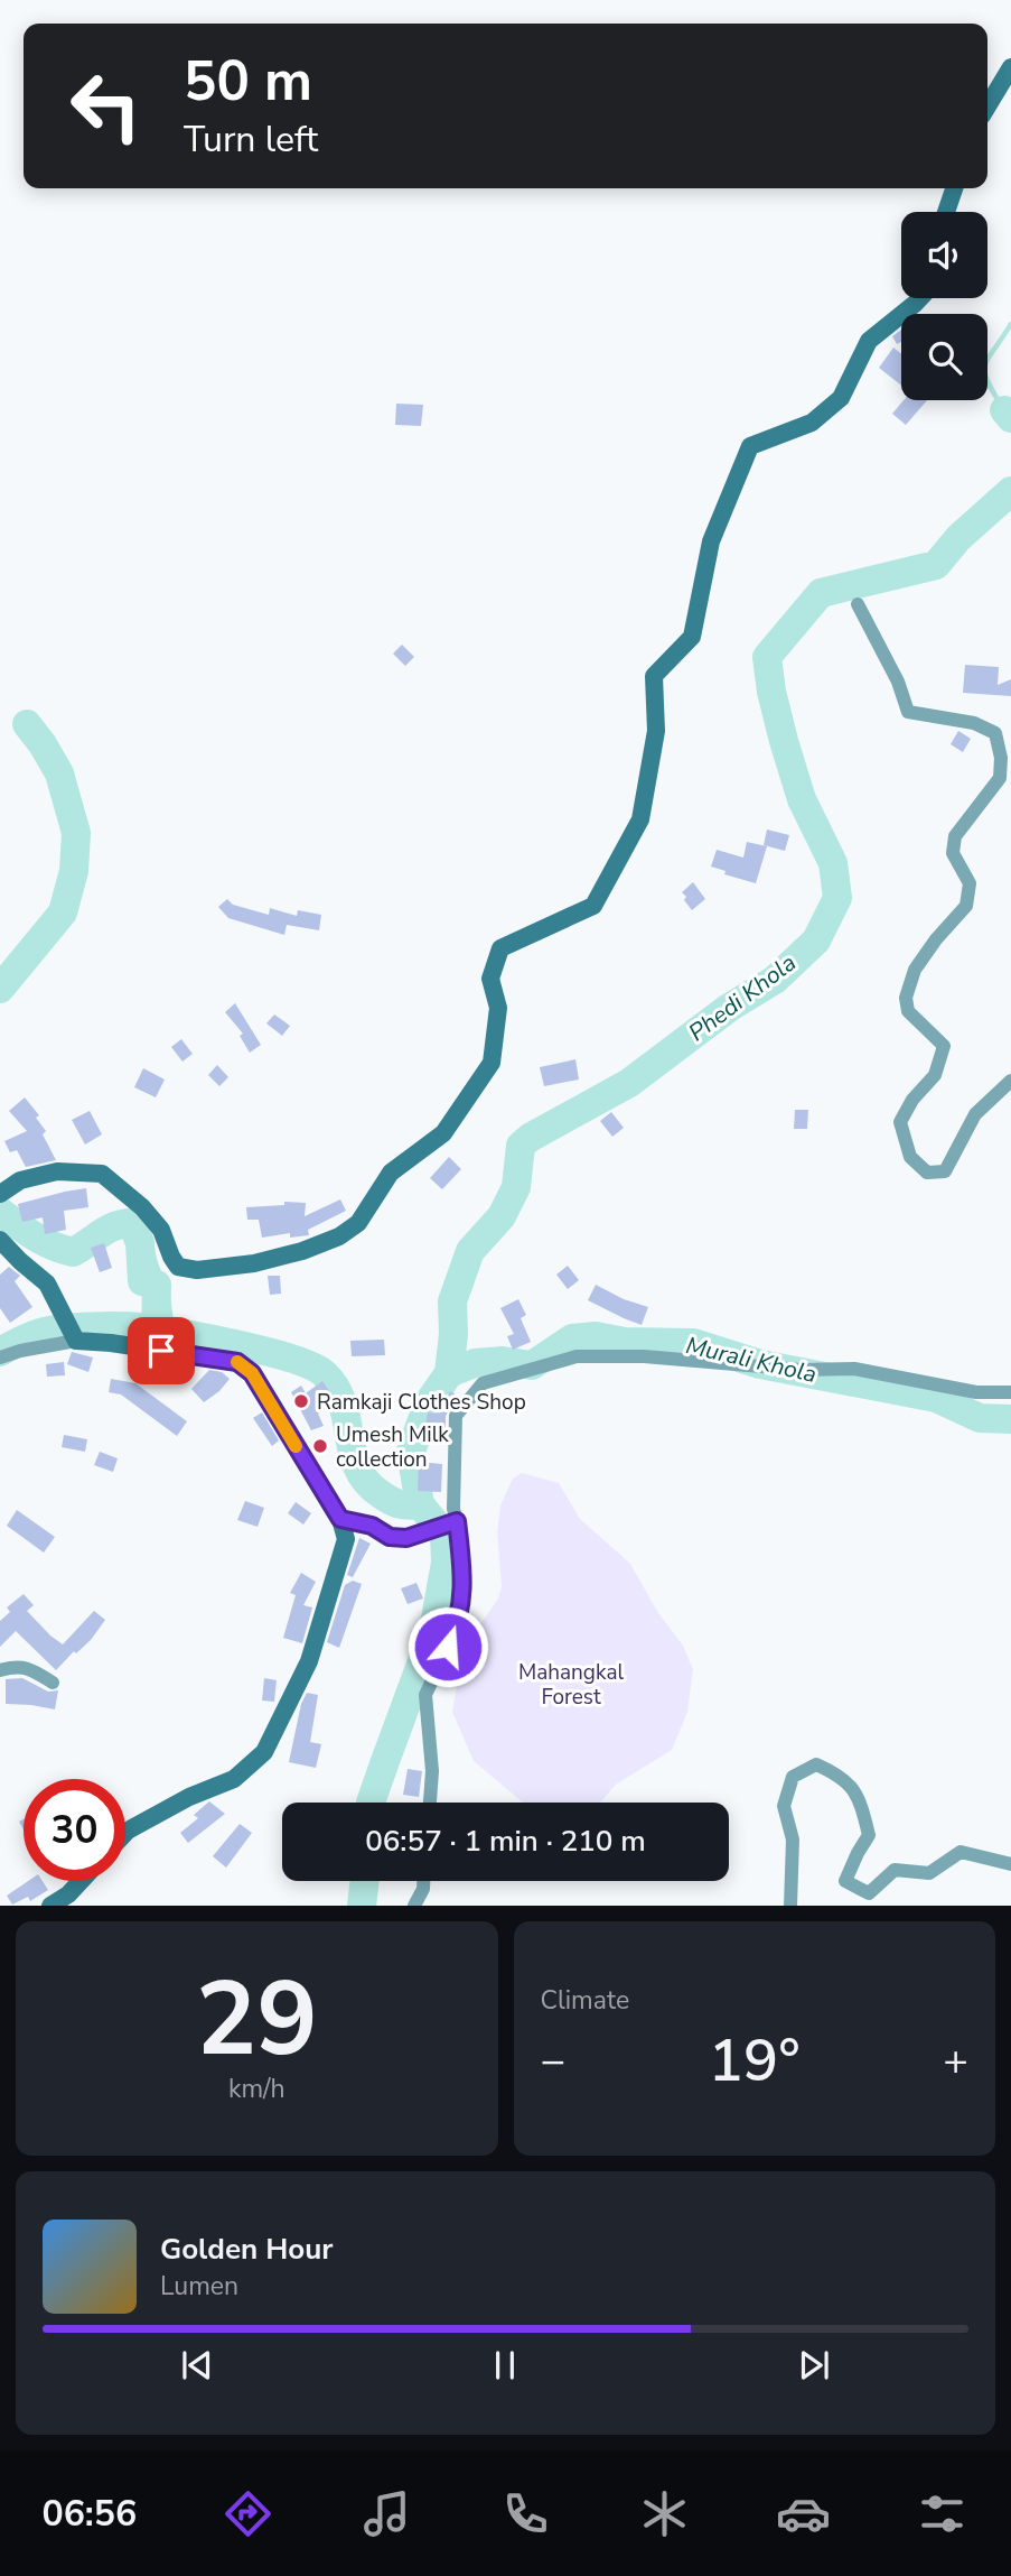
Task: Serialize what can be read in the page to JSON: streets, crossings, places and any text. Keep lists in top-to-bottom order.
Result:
{
  "water": ["Phedi Khola", "Murali Khola"],
  "parks": ["Mahangkal Forest"],
  "places": ["Ramkaji Clothes Shop", "Umesh Milk collection"],
  "page": {
    "turn": ["50 m", "Turn left"],
    "limit": "30",
    "trip": "06:57 · 1 min · 210 m",
    "tile": [
      ["29", "km/h"],
      "Climate"
    ],
    "heat": ["−", "19°", "+"],
    "song": ["Golden Hour", "Lumen"],
    "tabs": "06:56"
  }
}
